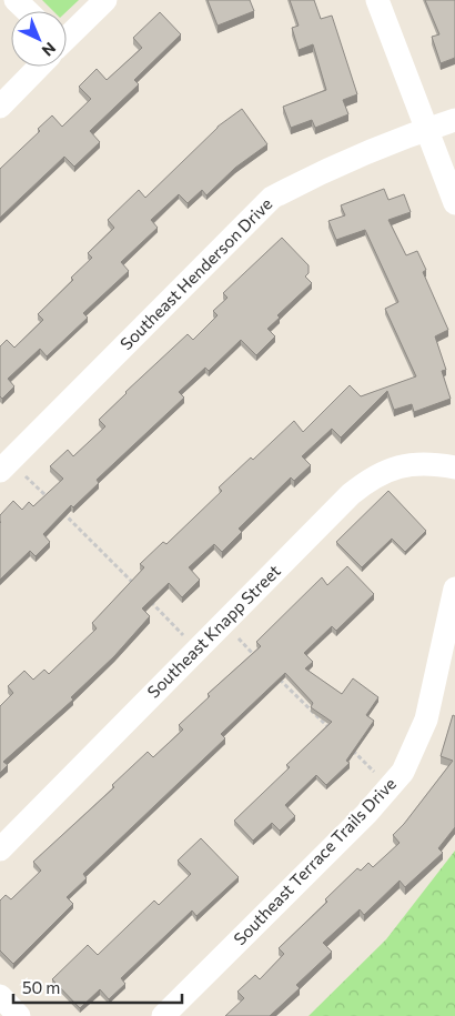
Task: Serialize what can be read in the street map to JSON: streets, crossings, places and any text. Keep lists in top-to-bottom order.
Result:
{
  "streets": {
    "street": ["Southeast Henderson Drive", "Southeast Knapp Street", "Southeast Terrace Trails Drive"]
  },
  "scale_bar": "50 m",
  "north": "bottom right"
}
